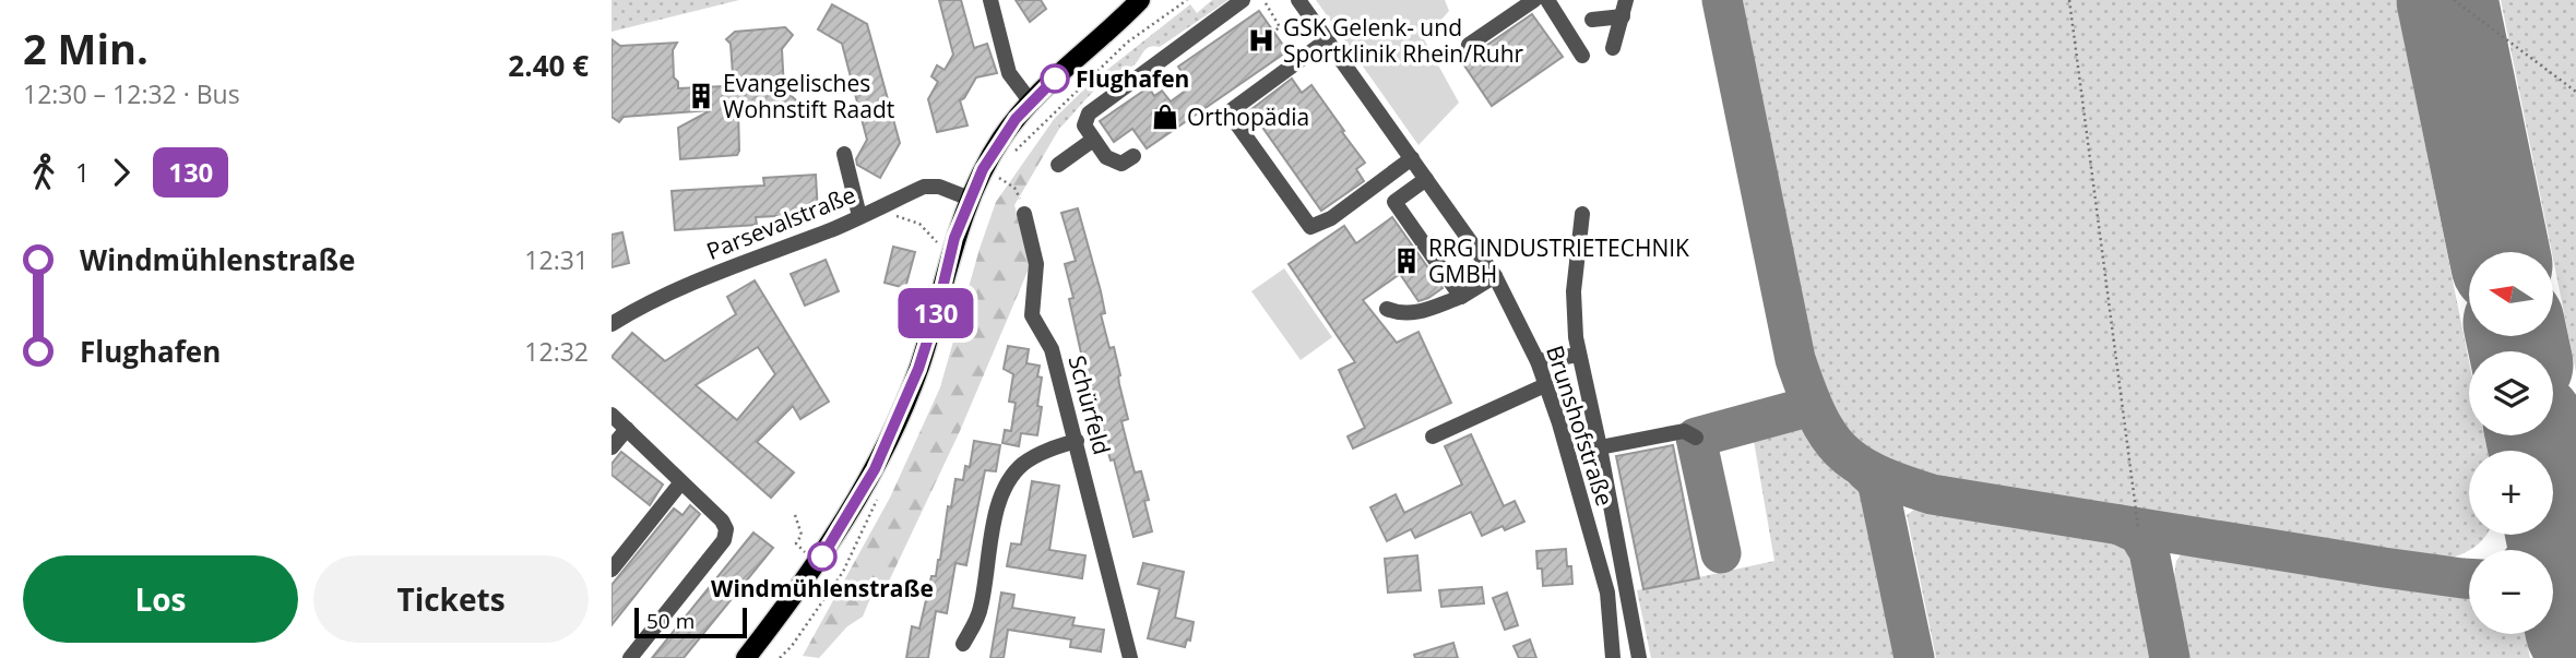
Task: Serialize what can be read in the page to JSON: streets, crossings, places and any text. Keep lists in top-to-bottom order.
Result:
{
  "streets": {
    "street": ["Parsevalstraße", "Schürfeld", "Brunshofstraße"]
  },
  "places": {
    "hospital": ["GSK Gelenk- und Sportklinik Rhein/Ruhr"],
    "other": ["Flughafen", "Windmühlenstraße"],
    "building": ["Evangelisches Wohnstift Raadt", "RRG INDUSTRIETECHNIK GMBH"],
    "shop": ["Orthopädia"]
  },
  "lines": ["bus line 130"],
  "scale_bar": "50 m",
  "north": "left",
  "page": {
    "heading": ["2 Min.", "12:30 – 12:32 · Bus", "2.40 €"],
    "on_map": "130",
    "legs": ["1", "130"],
    "list": [
      {
        "name": "Windmühlenstraße",
        "value": "12:31"
      },
      {
        "name": "Flughafen",
        "value": "12:32"
      }
    ],
    "map_buttons": ["+", "−"],
    "buttons": ["Los", "Tickets"],
    "scale": "50 m"
  }
}
